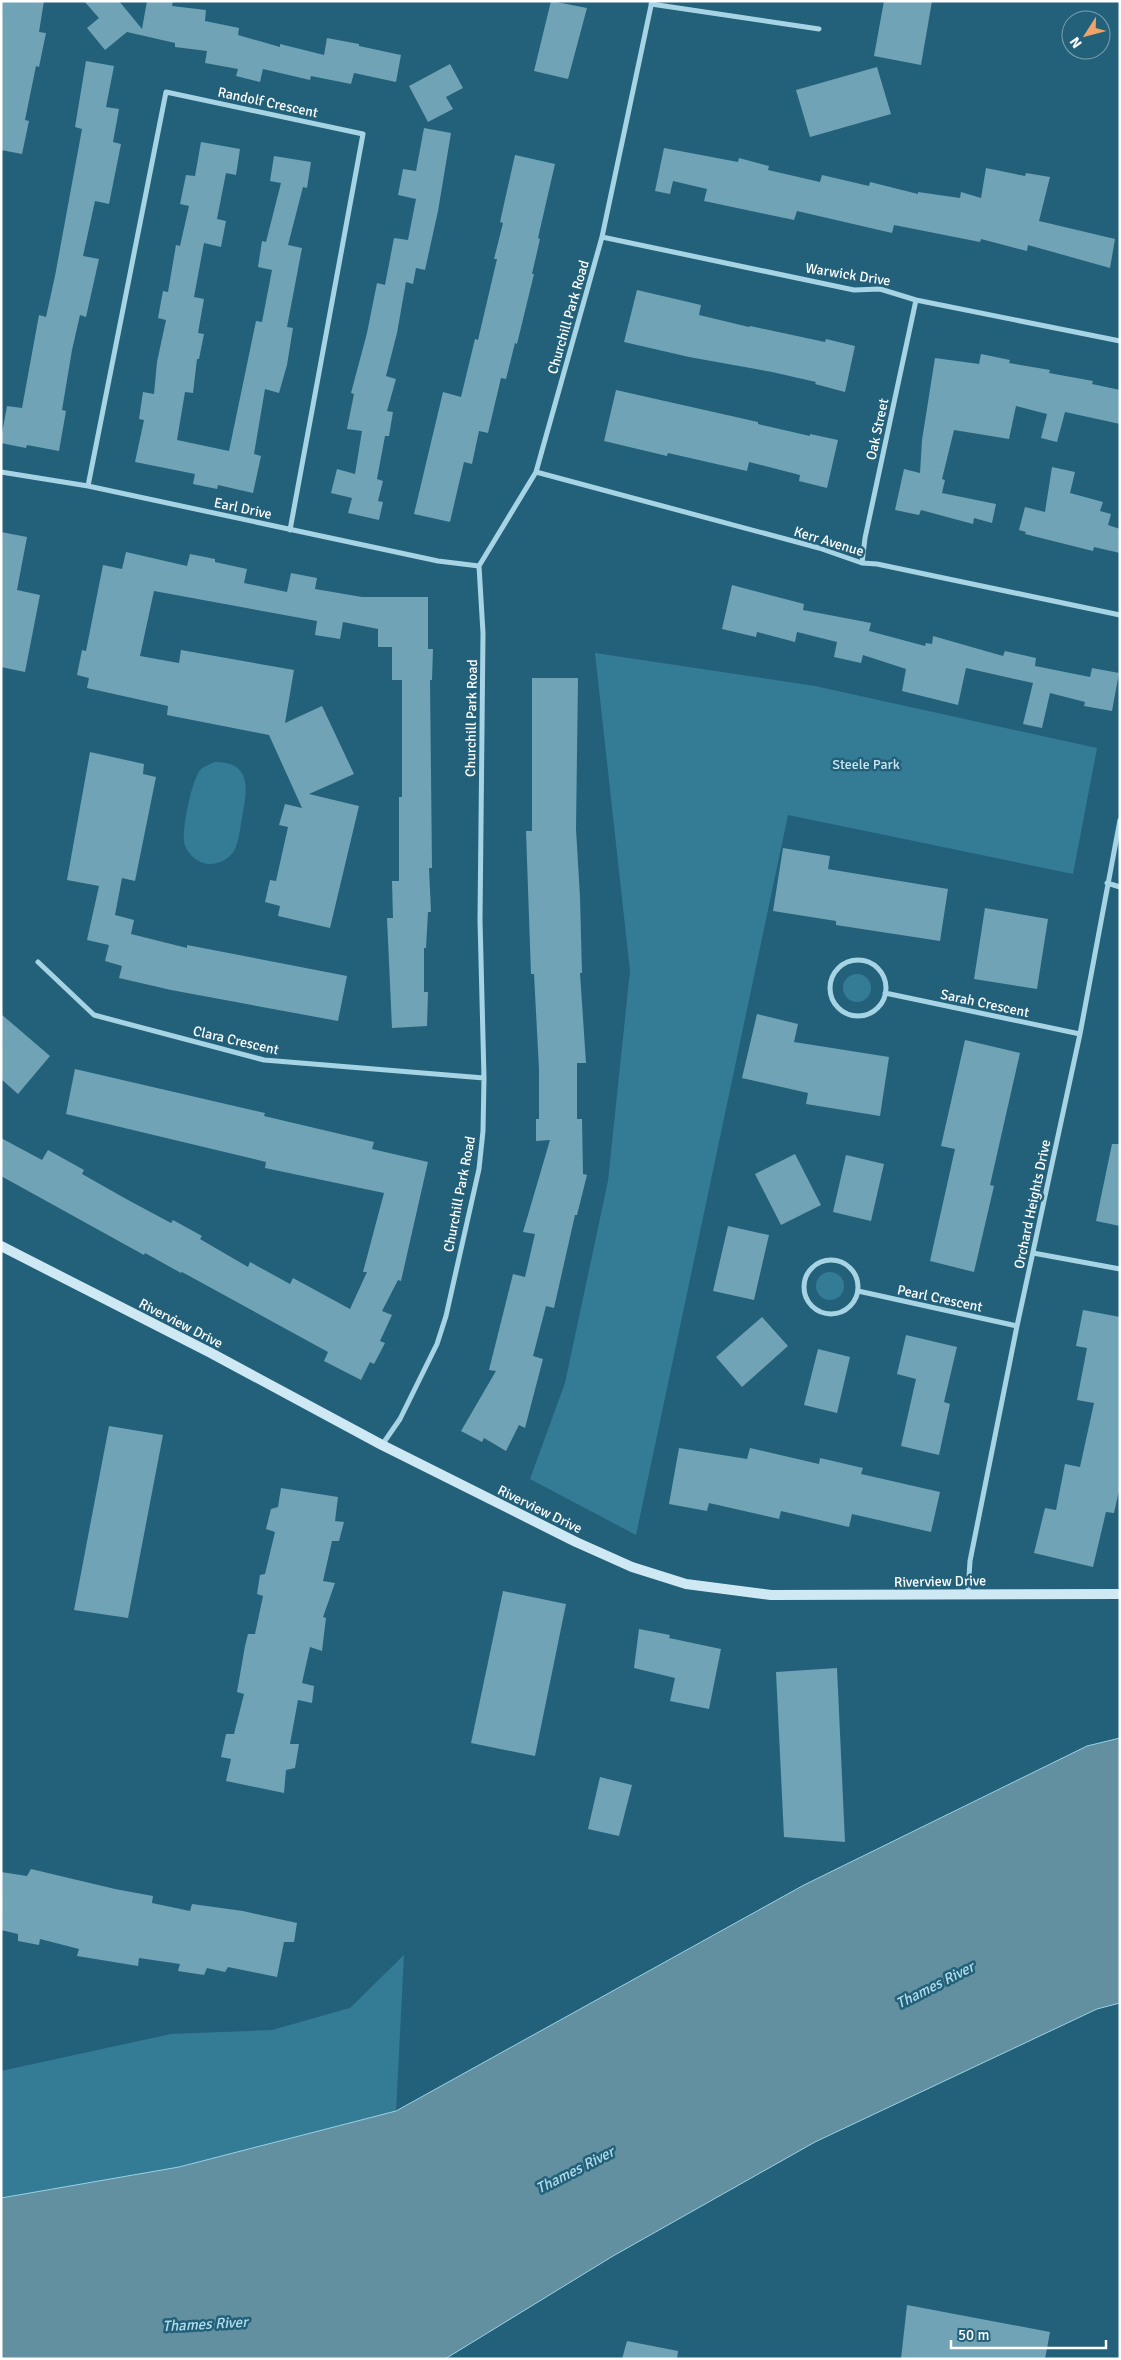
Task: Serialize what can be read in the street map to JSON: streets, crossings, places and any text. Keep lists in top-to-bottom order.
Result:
{
  "streets": {
    "street": [
      "Randolf Crescent",
      "Warwick Drive",
      "Churchill Park Road",
      "Oak Street",
      "Earl Drive",
      "Kerr Avenue",
      "Sarah Crescent",
      "Clara Crescent",
      "Orchard Heights Drive",
      "Pearl Crescent",
      "Riverview Drive"
    ]
  },
  "crossings": [
    ["Randolf Crescent", "Earl Drive"],
    ["Warwick Drive", "Churchill Park Road"],
    ["Warwick Drive", "Oak Street"],
    ["Churchill Park Road", "Earl Drive"],
    ["Churchill Park Road", "Kerr Avenue"],
    ["Churchill Park Road", "Clara Crescent"],
    ["Churchill Park Road", "Riverview Drive"],
    ["Oak Street", "Kerr Avenue"],
    ["Sarah Crescent", "Orchard Heights Drive"],
    ["Orchard Heights Drive", "Pearl Crescent"],
    ["Orchard Heights Drive", "Riverview Drive"]
  ],
  "water": ["Thames River"],
  "parks": ["Steele Park"],
  "scale_bar": "50 m",
  "north": "bottom left"
}
